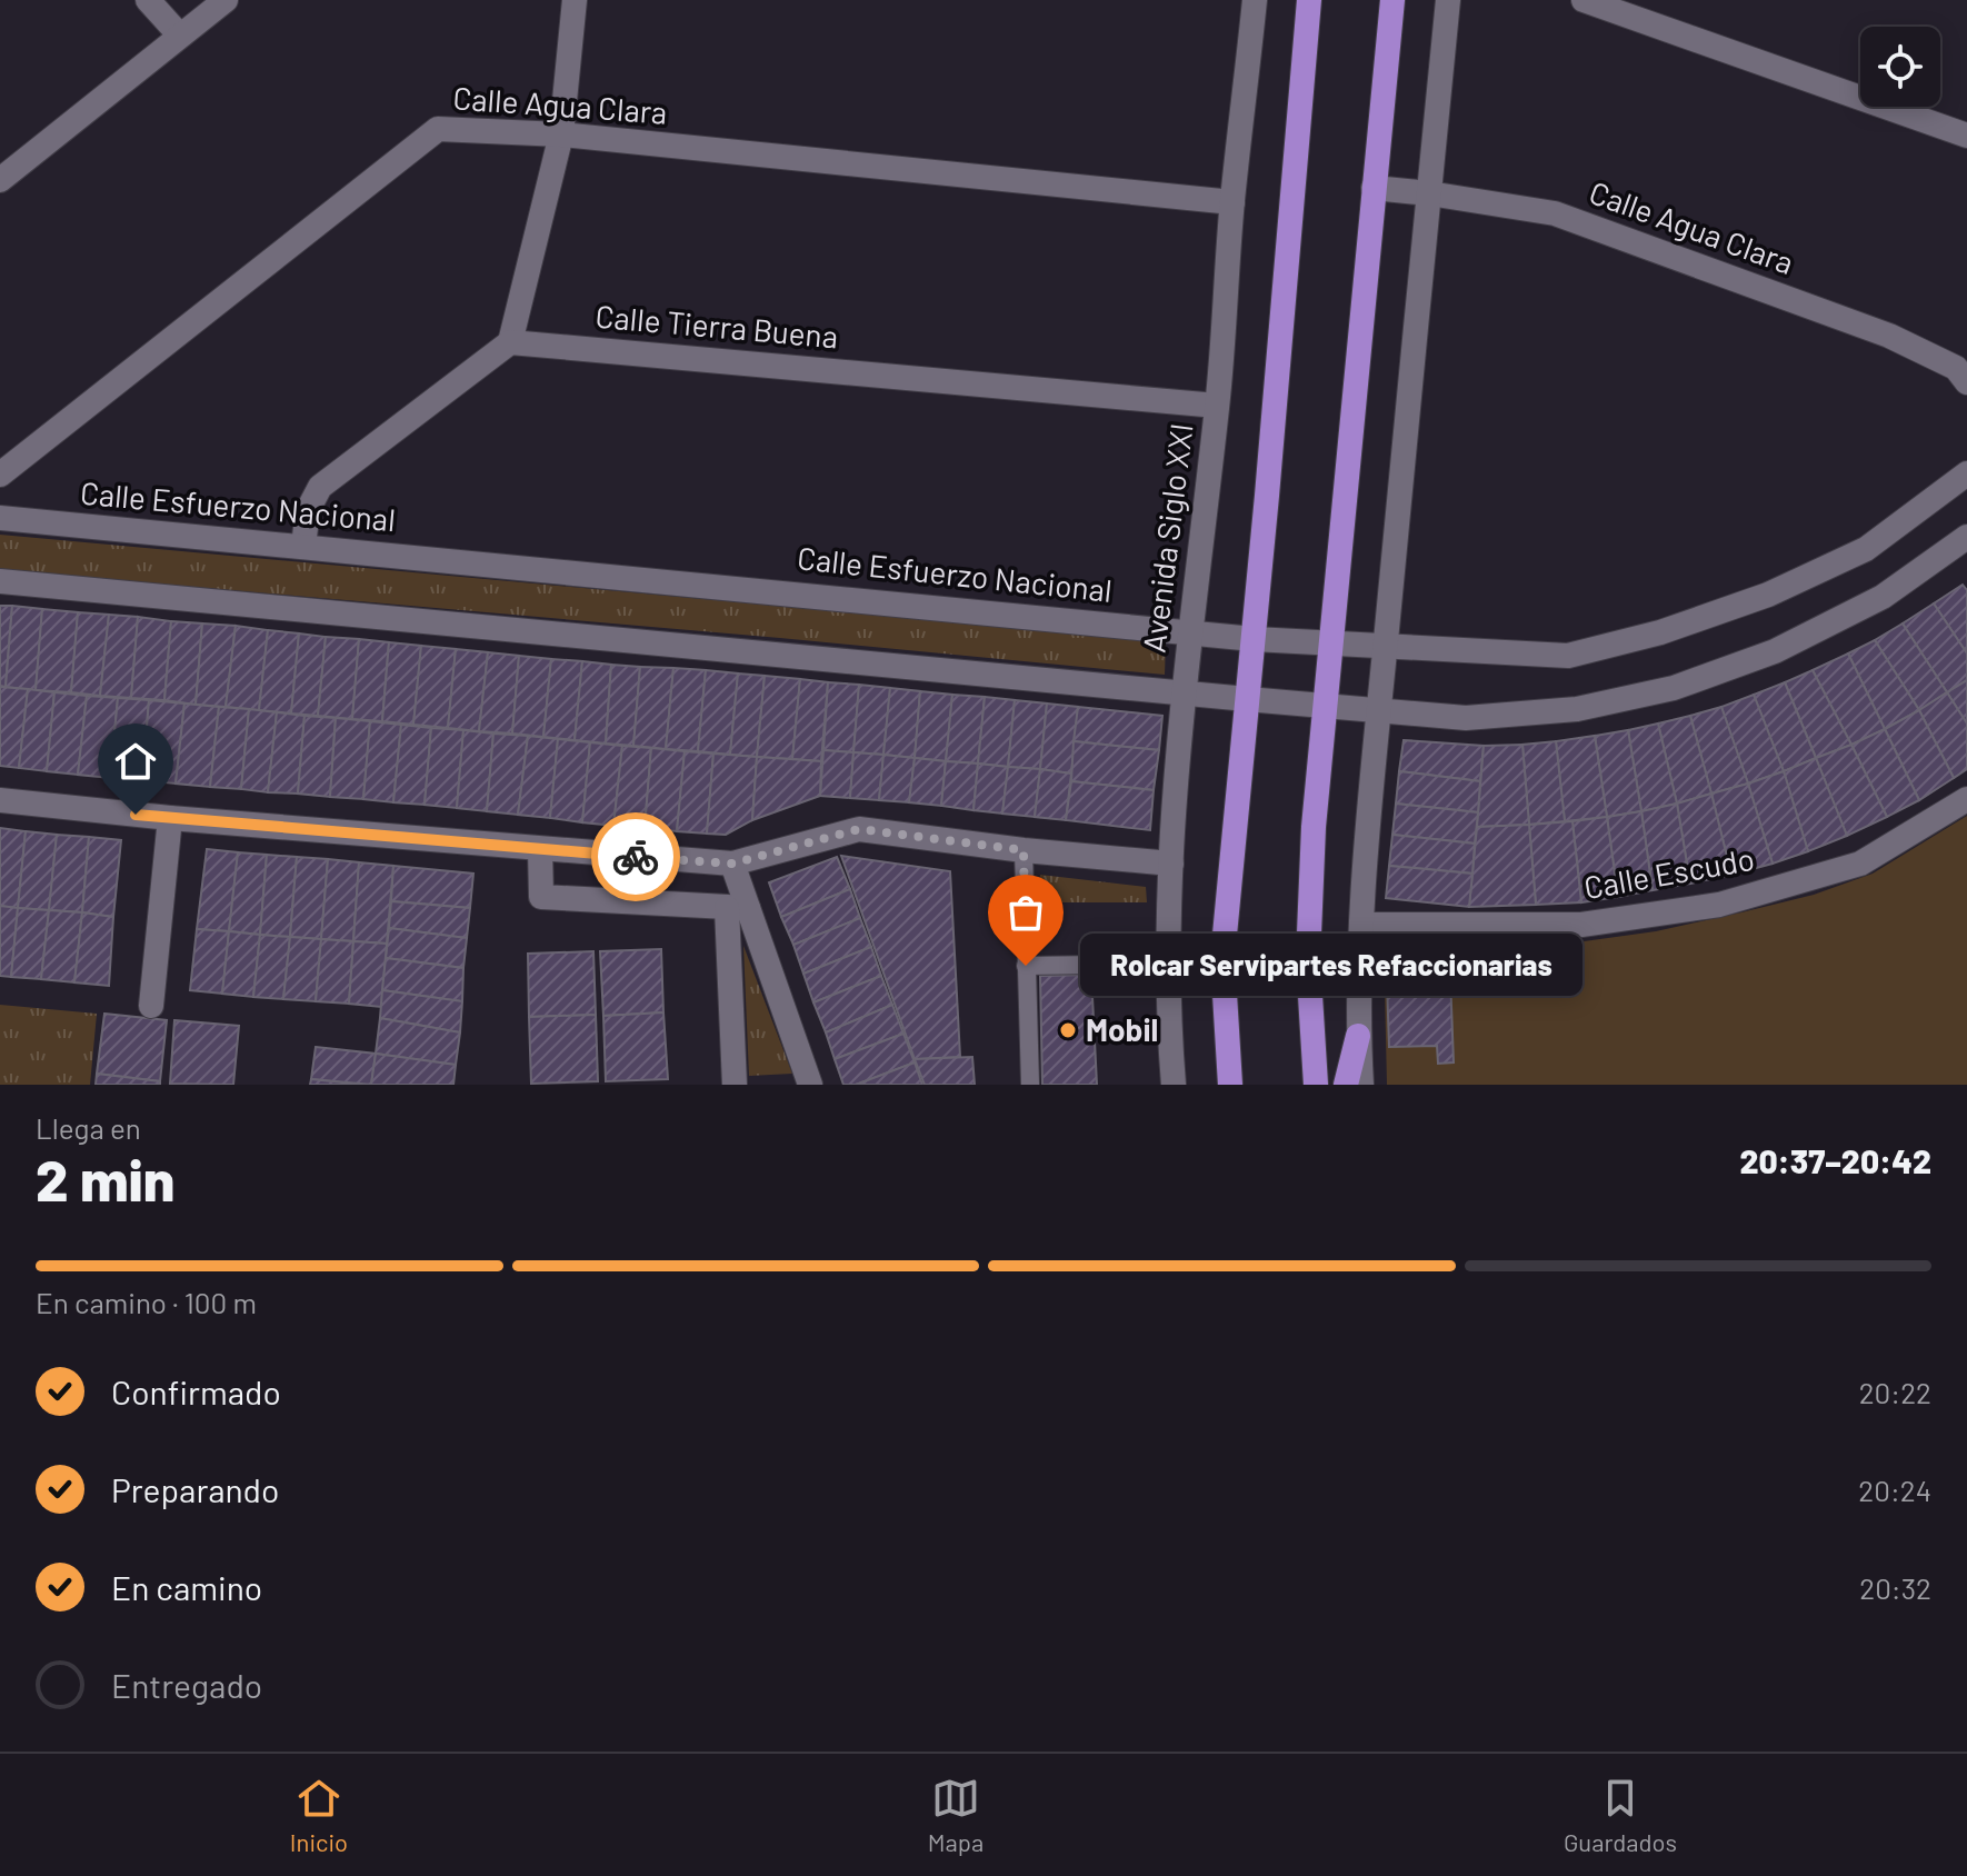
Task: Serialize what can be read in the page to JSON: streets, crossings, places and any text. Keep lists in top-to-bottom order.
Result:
{
  "streets": {
    "street": [
      "Calle Agua Clara",
      "Calle Tierra Buena",
      "Calle Esfuerzo Nacional",
      "Avenida Siglo XXI",
      "Calle Escudo"
    ]
  },
  "crossings": [
    ["Calle Agua Clara", "Avenida Siglo XXI"],
    ["Calle Tierra Buena", "Avenida Siglo XXI"],
    ["Calle Esfuerzo Nacional", "Avenida Siglo XXI"]
  ],
  "places": ["Rolcar Servipartes Refaccionarias", "Mobil"],
  "page": {
    "bubble": "Rolcar Servipartes Refaccionarias",
    "heading": ["2 min", "Llega en", "20:37–20:42"],
    "bar": "En camino · 100 m",
    "list": [
      ["Confirmado", "20:22"],
      ["Preparando", "20:24"],
      ["En camino", "20:32"],
      "Entregado"
    ],
    "tabs": ["Inicio", "Mapa", "Guardados"]
  }
}
